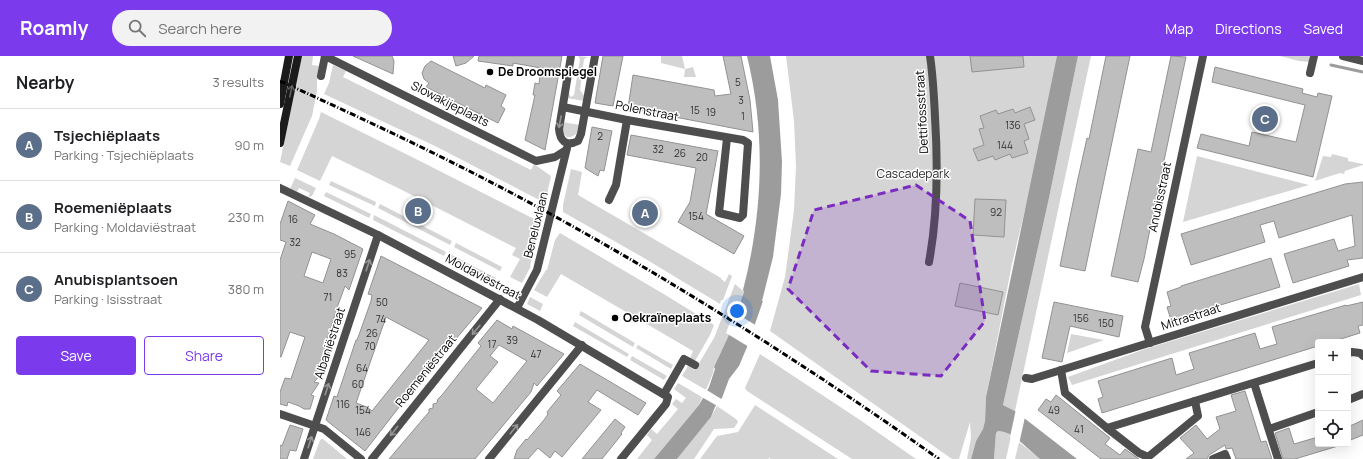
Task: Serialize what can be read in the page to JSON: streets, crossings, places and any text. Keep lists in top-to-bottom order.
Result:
{
  "streets": {
    "street": [
      "Slowakijeplaats",
      "Polenstraat",
      "Dettifossstraat",
      "Anubisstraat",
      "Beneluxlaan",
      "Moldaviëstraat",
      "Mitrastraat",
      "Albaniëstraat",
      "Roemeniëstraat"
    ]
  },
  "crossings": [
    ["Slowakijeplaats", "Beneluxlaan"],
    ["Anubisstraat", "Mitrastraat"],
    ["Beneluxlaan", "Moldaviëstraat"],
    ["Moldaviëstraat", "Albaniëstraat"],
    ["Moldaviëstraat", "Roemeniëstraat"]
  ],
  "one_way": ["Albaniëstraat", "Roemeniëstraat"],
  "parks": ["Cascadepark"],
  "places": ["De Droomspiegel", "Oekraïneplaats"],
  "house_numbers": [
    "5",
    "3",
    "15",
    "19",
    "1",
    "136",
    "2",
    "144",
    "32",
    "26",
    "20",
    "92",
    "154",
    "16",
    "32",
    "95",
    "83",
    "71",
    "50",
    "156",
    "74",
    "150",
    "26",
    "39",
    "17",
    "70",
    "47",
    "64",
    "60",
    "116",
    "154",
    "49",
    "41",
    "146"
  ],
  "page": {
    "header": "Roamly",
    "search": "Search here",
    "nav": ["Map", "Directions", "Saved"],
    "heading": ["Nearby", "3 results"],
    "pins": ["C", "B", "A"],
    "list": [
      {
        "mark": "A",
        "name": "Tsjechiëplaats",
        "note": "Parking · Tsjechiëplaats",
        "value": "90 m"
      },
      {
        "mark": "B",
        "name": "Roemeniëplaats",
        "note": "Parking · Moldaviëstraat",
        "value": "230 m"
      },
      {
        "mark": "C",
        "name": "Anubisplantsoen",
        "note": "Parking · Isisstraat",
        "value": "380 m"
      }
    ],
    "buttons": ["Save", "Share"],
    "map_buttons": ["+", "−"]
  }
}
